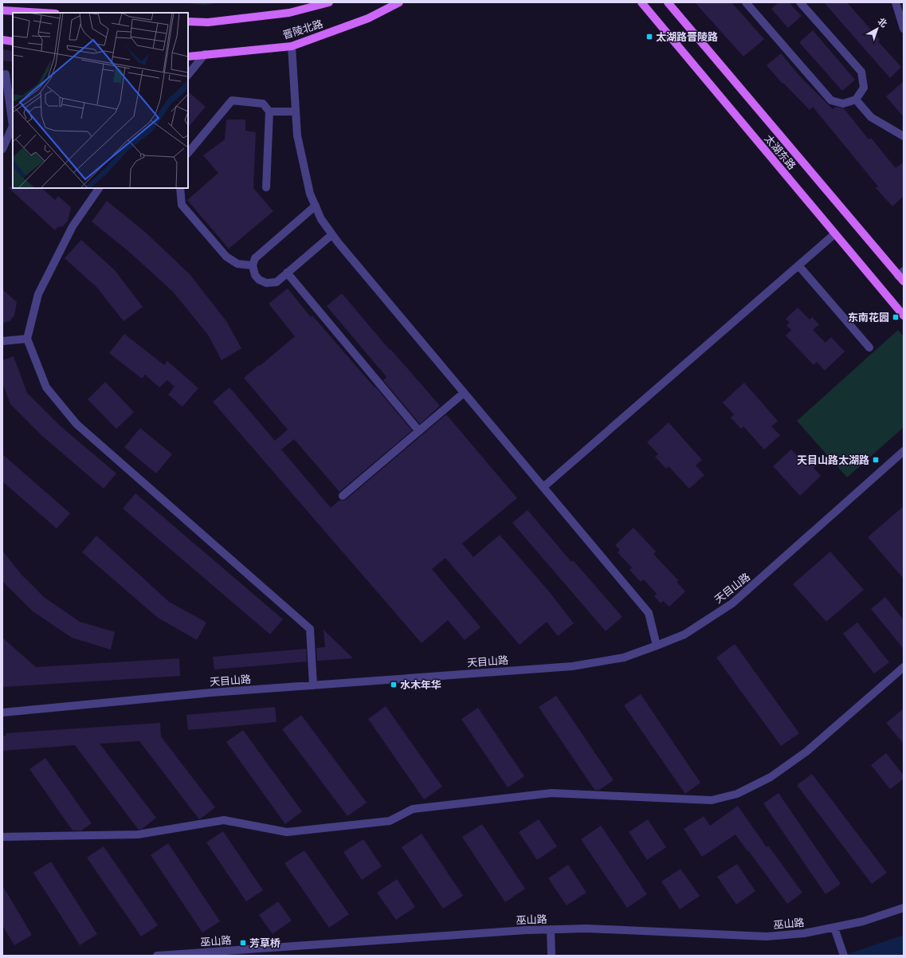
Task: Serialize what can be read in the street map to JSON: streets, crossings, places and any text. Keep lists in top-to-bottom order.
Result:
{
  "streets": {
    "main road": ["晋陵北路", "太湖东路"],
    "street": ["天目山路", "巫山路"]
  },
  "places": {
    "transit": [
      "太湖路晋陵路",
      "东南花园",
      "天目山路太湖路",
      "水木年华",
      "芳草桥"
    ]
  },
  "north": "top right"
}
